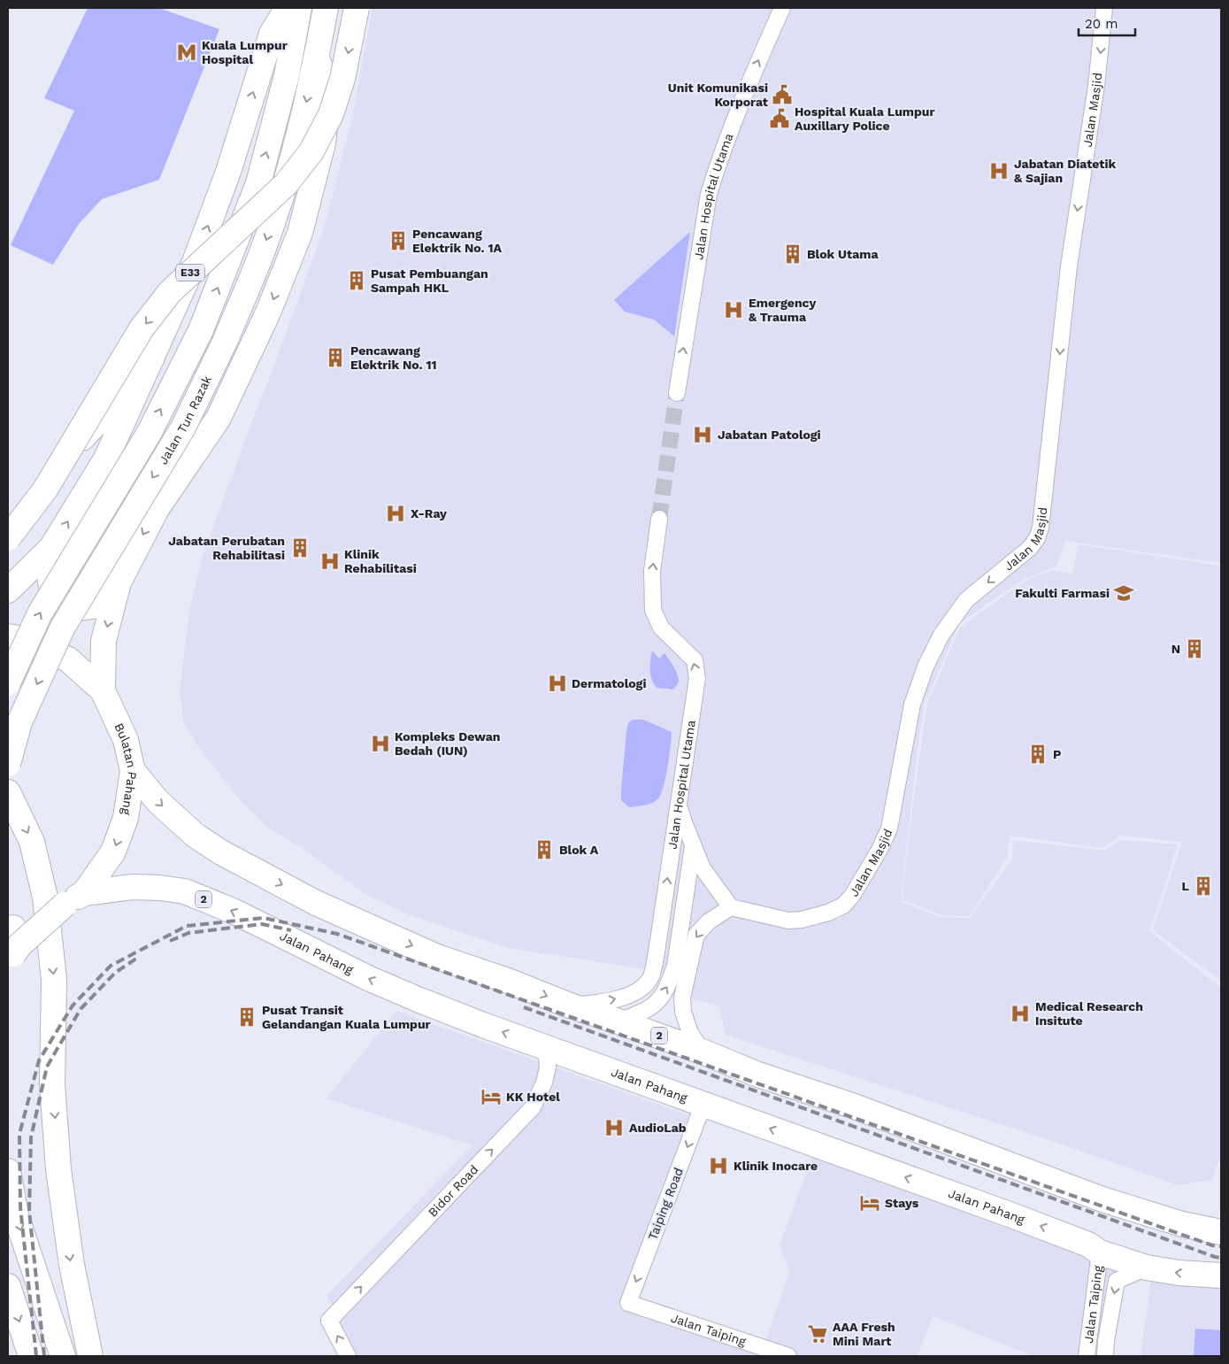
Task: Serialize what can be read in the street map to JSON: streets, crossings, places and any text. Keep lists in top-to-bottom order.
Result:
{
  "streets": {
    "main road": [
      "E33",
      "Jalan Tun Razak",
      "Bulatan Pahang",
      "2",
      "Jalan Pahang"
    ],
    "street": [
      "Jalan Masjid",
      "Jalan Hospital Utama",
      "Bidor Road",
      "Taiping Road",
      "Jalan Taiping"
    ]
  },
  "crossings": [
    ["Jalan Hospital Utama", "2"],
    ["Jalan Tun Razak", "Bulatan Pahang"],
    ["Bulatan Pahang", "2"],
    ["Bulatan Pahang", "Jalan Pahang"],
    ["2", "Jalan Pahang"],
    ["Jalan Pahang", "Bidor Road"],
    ["Jalan Pahang", "Taiping Road"],
    ["Jalan Pahang", "Jalan Taiping"],
    ["Taiping Road", "Jalan Taiping"]
  ],
  "one_way": [
    "Jalan Masjid",
    "Jalan Hospital Utama",
    "Bidor Road",
    "Taiping Road"
  ],
  "places": {
    "metro station": ["Kuala Lumpur Hospital"],
    "public building": ["Unit Komunikasi Korporat", "Hospital Kuala Lumpur Auxillary Police"],
    "hospital": [
      "Jabatan Diatetik & Sajian",
      "Emergency & Trauma",
      "Jabatan Patologi",
      "X-Ray",
      "Klinik Rehabilitasi",
      "Dermatologi",
      "Kompleks Dewan Bedah (IUN)",
      "Medical Research Insitute",
      "AudioLab",
      "Klinik Inocare"
    ],
    "building": [
      "Pencawang Elektrik No. 1A",
      "Blok Utama",
      "Pusat Pembuangan Sampah HKL",
      "Pencawang Elektrik No. 11",
      "Jabatan Perubatan Rehabilitasi",
      "N",
      "P",
      "Blok A",
      "L",
      "Pusat Transit Gelandangan Kuala Lumpur"
    ],
    "school or university": ["Fakulti Farmasi"],
    "hotel": ["KK Hotel", "Stays"],
    "supermarket": ["AAA Fresh Mini Mart"]
  },
  "scale_bar": "20 m"
}
